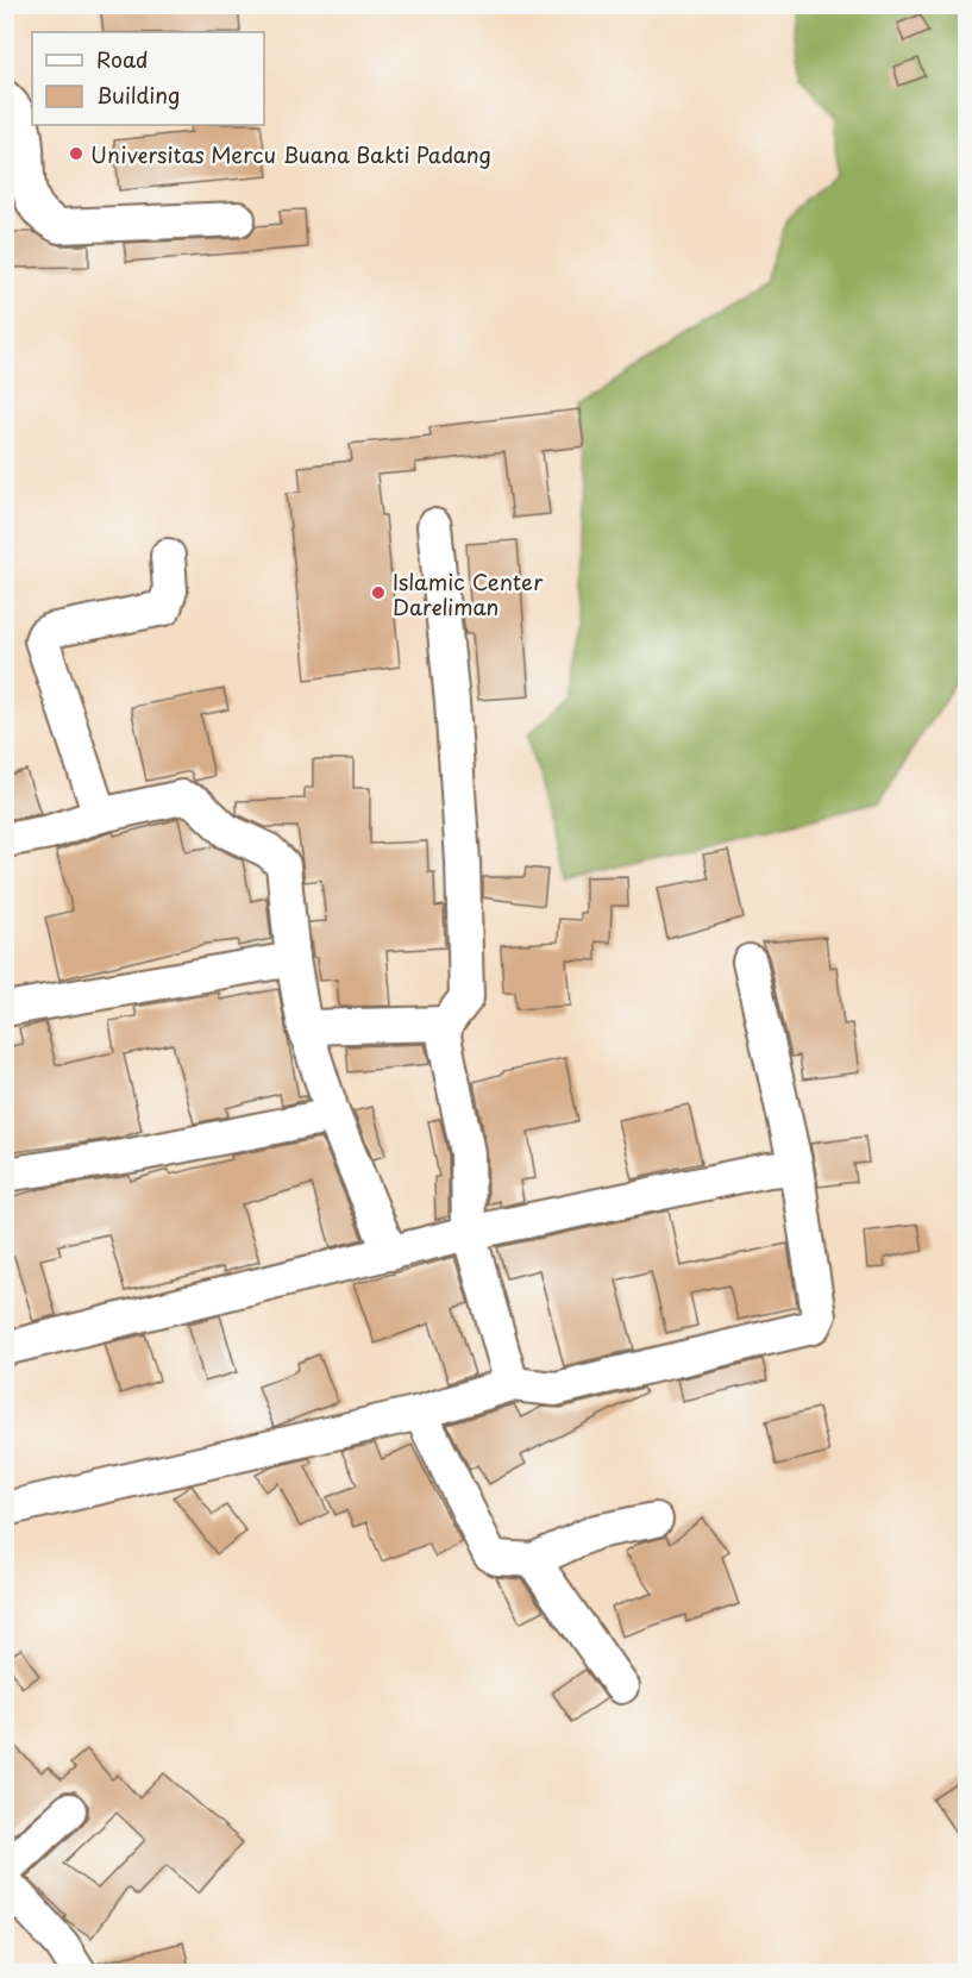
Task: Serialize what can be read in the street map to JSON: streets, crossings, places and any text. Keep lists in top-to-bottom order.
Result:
{
  "places": ["Universitas Mercu Buana Bakti Padang", "Islamic Center Dareliman"],
  "legend": ["Road", "Building"]
}
